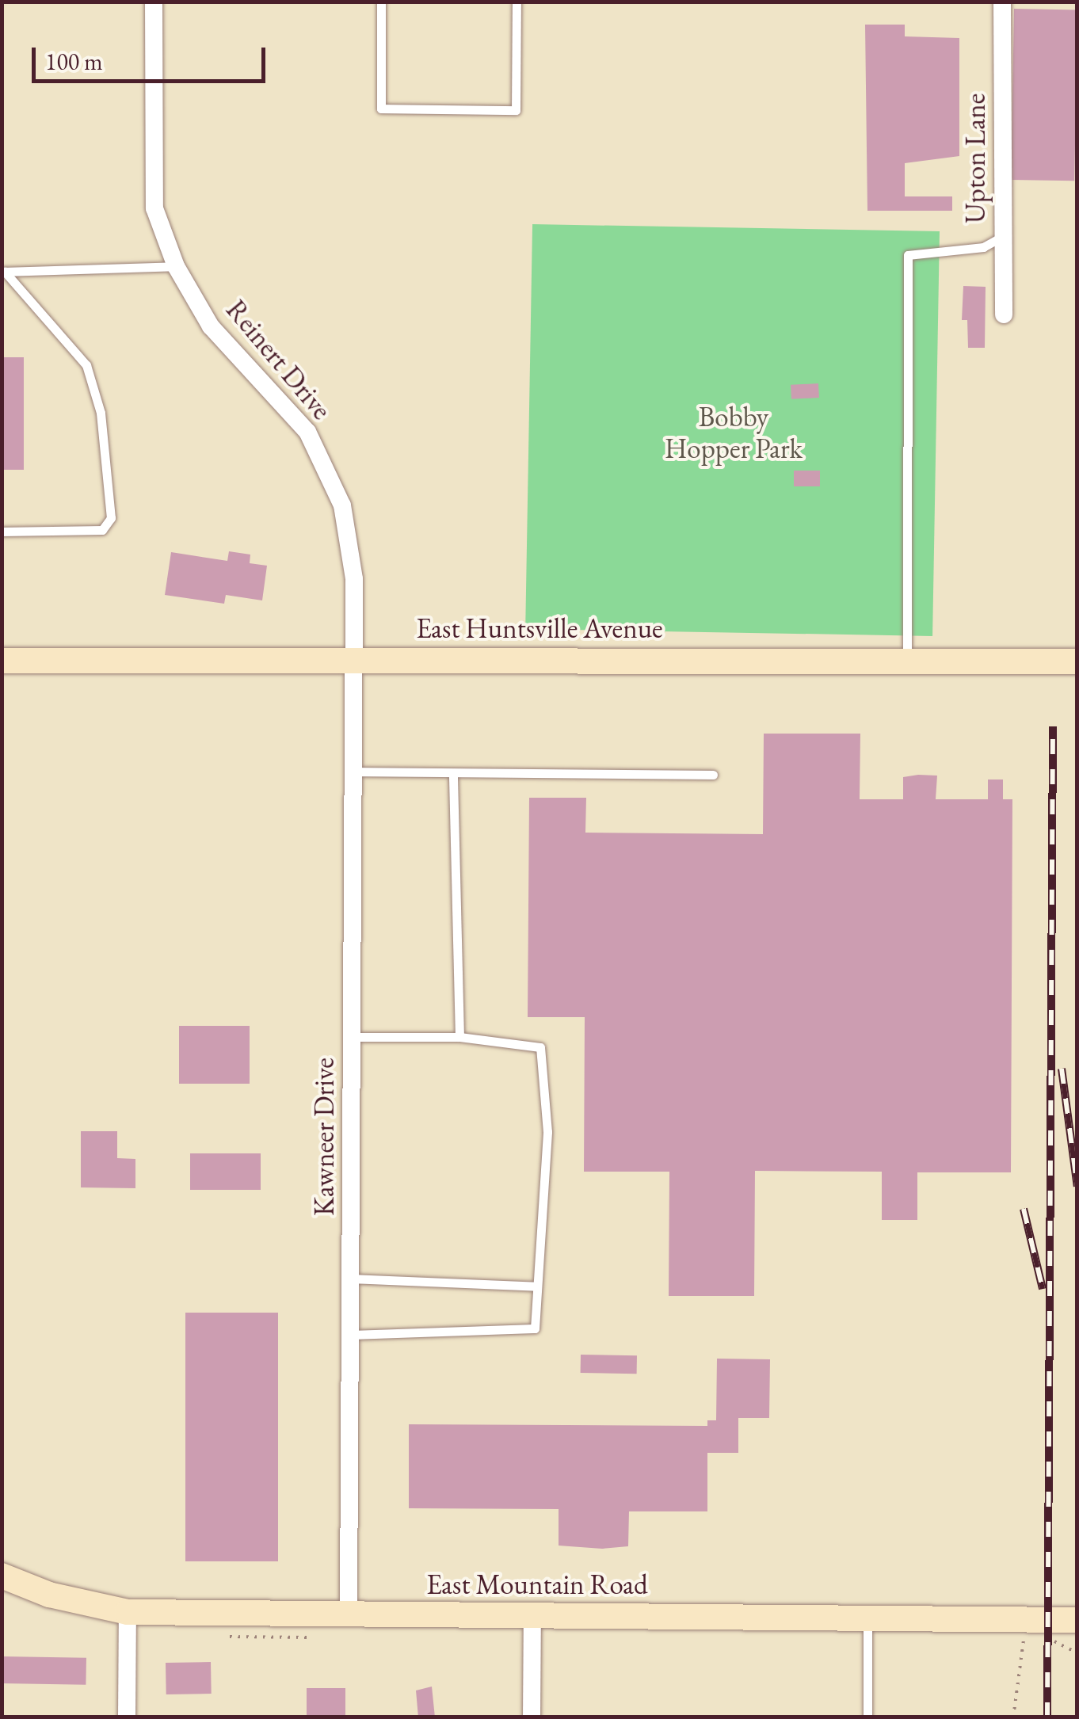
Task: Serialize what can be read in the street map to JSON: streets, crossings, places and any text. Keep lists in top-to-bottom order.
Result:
{
  "streets": {
    "street": [
      "Upton Lane",
      "Reinert Drive",
      "East Huntsville Avenue",
      "Kawneer Drive",
      "East Mountain Road"
    ]
  },
  "crossings": [
    ["Reinert Drive", "East Huntsville Avenue"],
    ["Reinert Drive", "Kawneer Drive"],
    ["East Huntsville Avenue", "Kawneer Drive"],
    ["Kawneer Drive", "East Mountain Road"]
  ],
  "parks": ["Bobby Hopper Park"],
  "scale_bar": "100 m"
}
